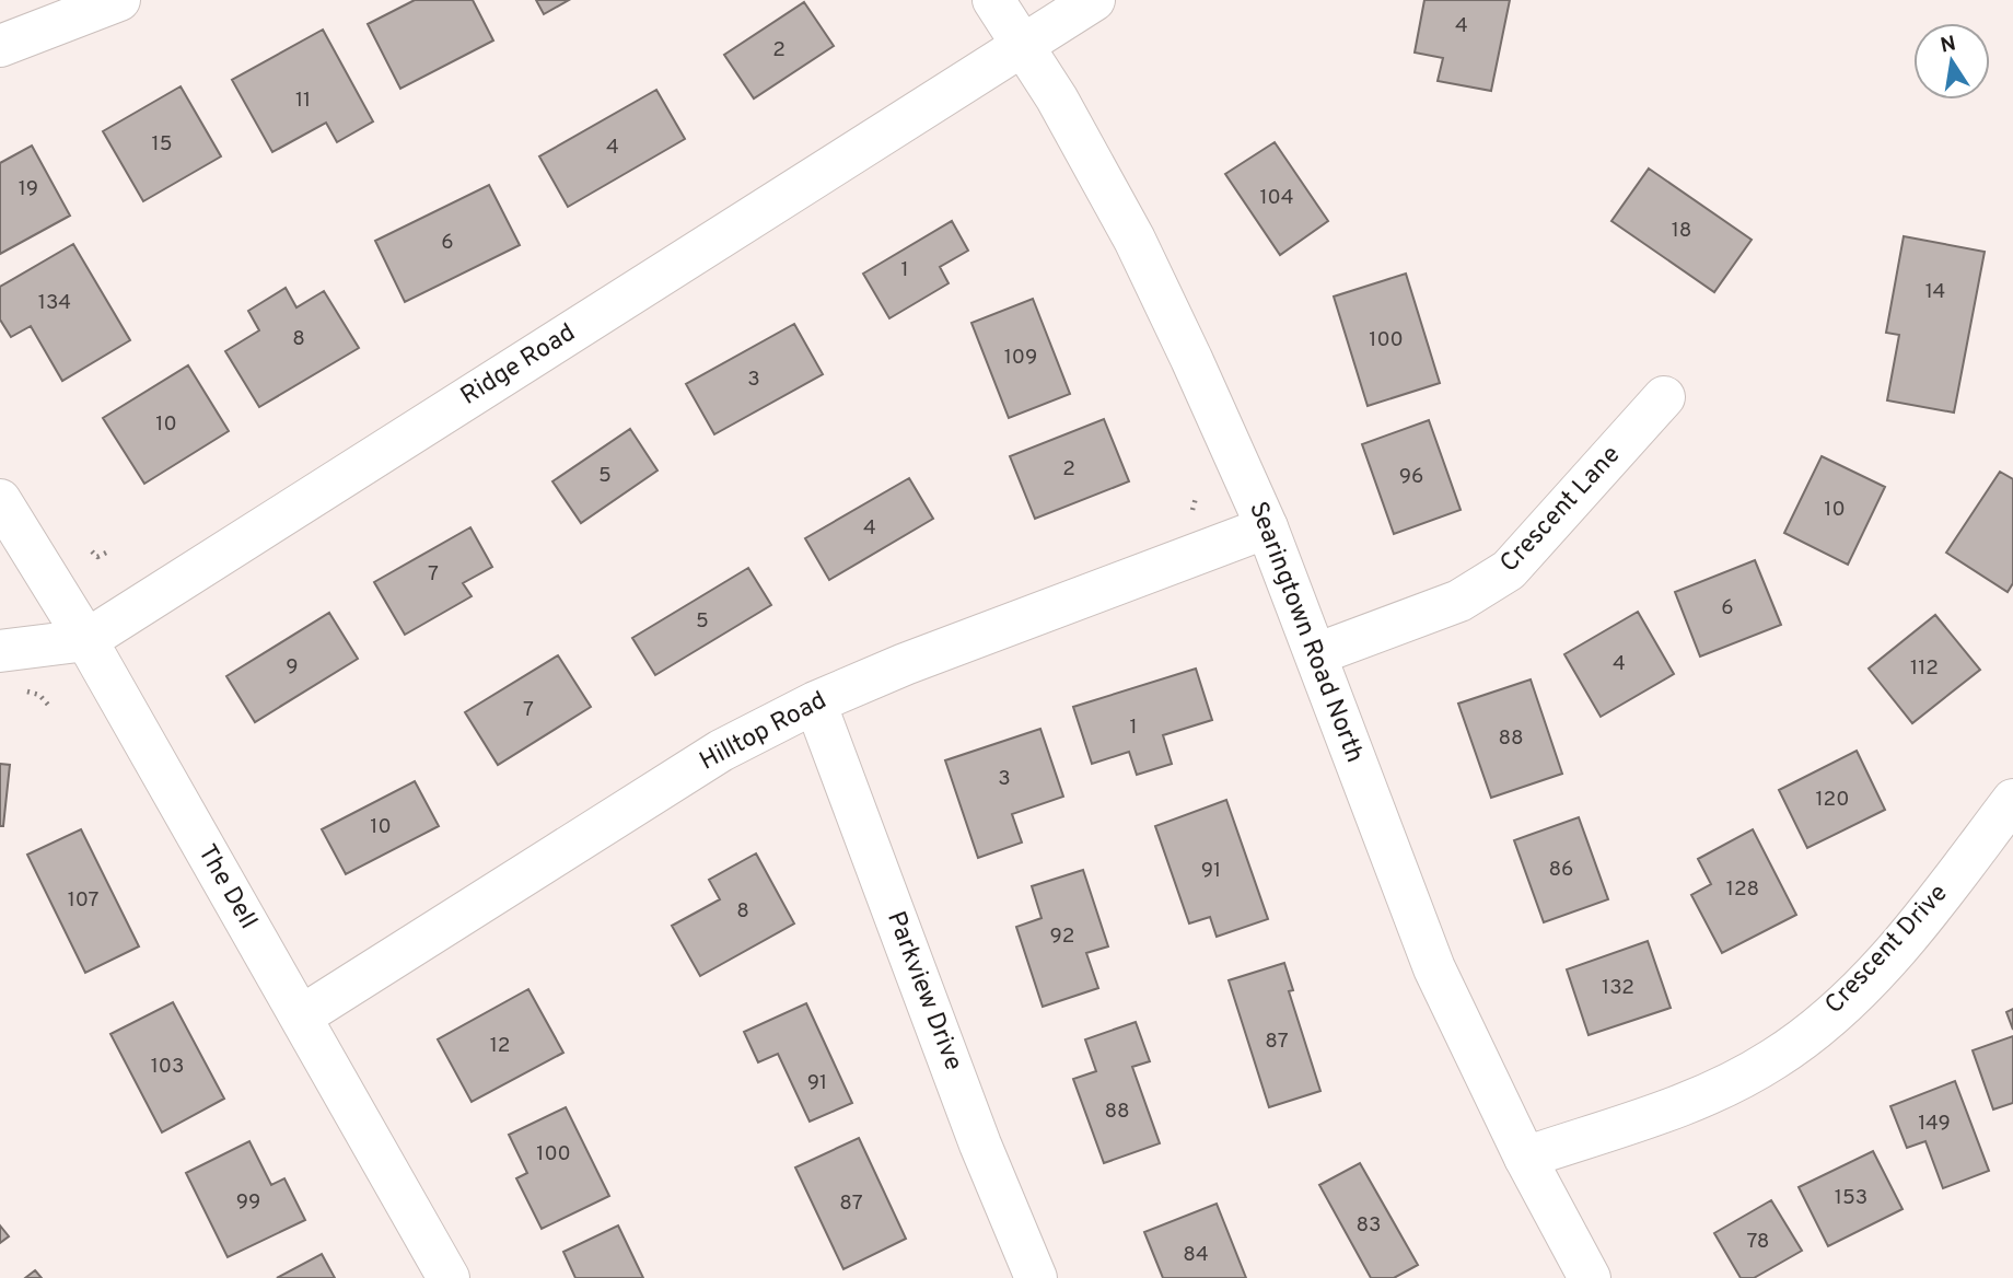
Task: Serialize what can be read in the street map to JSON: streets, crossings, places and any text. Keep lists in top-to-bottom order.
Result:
{
  "streets": {
    "street": [
      "Ridge Road",
      "Crescent Lane",
      "Searingtown Road North",
      "Hilltop Road",
      "The Dell",
      "Crescent Drive",
      "Parkview Drive"
    ]
  },
  "crossings": [
    ["Ridge Road", "Searingtown Road North"],
    ["Ridge Road", "The Dell"],
    ["Crescent Lane", "Searingtown Road North"],
    ["Searingtown Road North", "Hilltop Road"],
    ["Searingtown Road North", "Crescent Drive"],
    ["Hilltop Road", "The Dell"],
    ["Hilltop Road", "Parkview Drive"]
  ],
  "house_numbers": [
    "4",
    "2",
    "11",
    "15",
    "4",
    "19",
    "104",
    "18",
    "6",
    "1",
    "14",
    "134",
    "8",
    "100",
    "109",
    "3",
    "10",
    "2",
    "5",
    "96",
    "10",
    "4",
    "7",
    "6",
    "5",
    "4",
    "9",
    "112",
    "7",
    "1",
    "88",
    "3",
    "120",
    "10",
    "86",
    "91",
    "128",
    "107",
    "8",
    "92",
    "132",
    "87",
    "12",
    "103",
    "91",
    "88",
    "149",
    "100",
    "153",
    "99",
    "87",
    "83",
    "78",
    "84"
  ],
  "north": "top"
}
